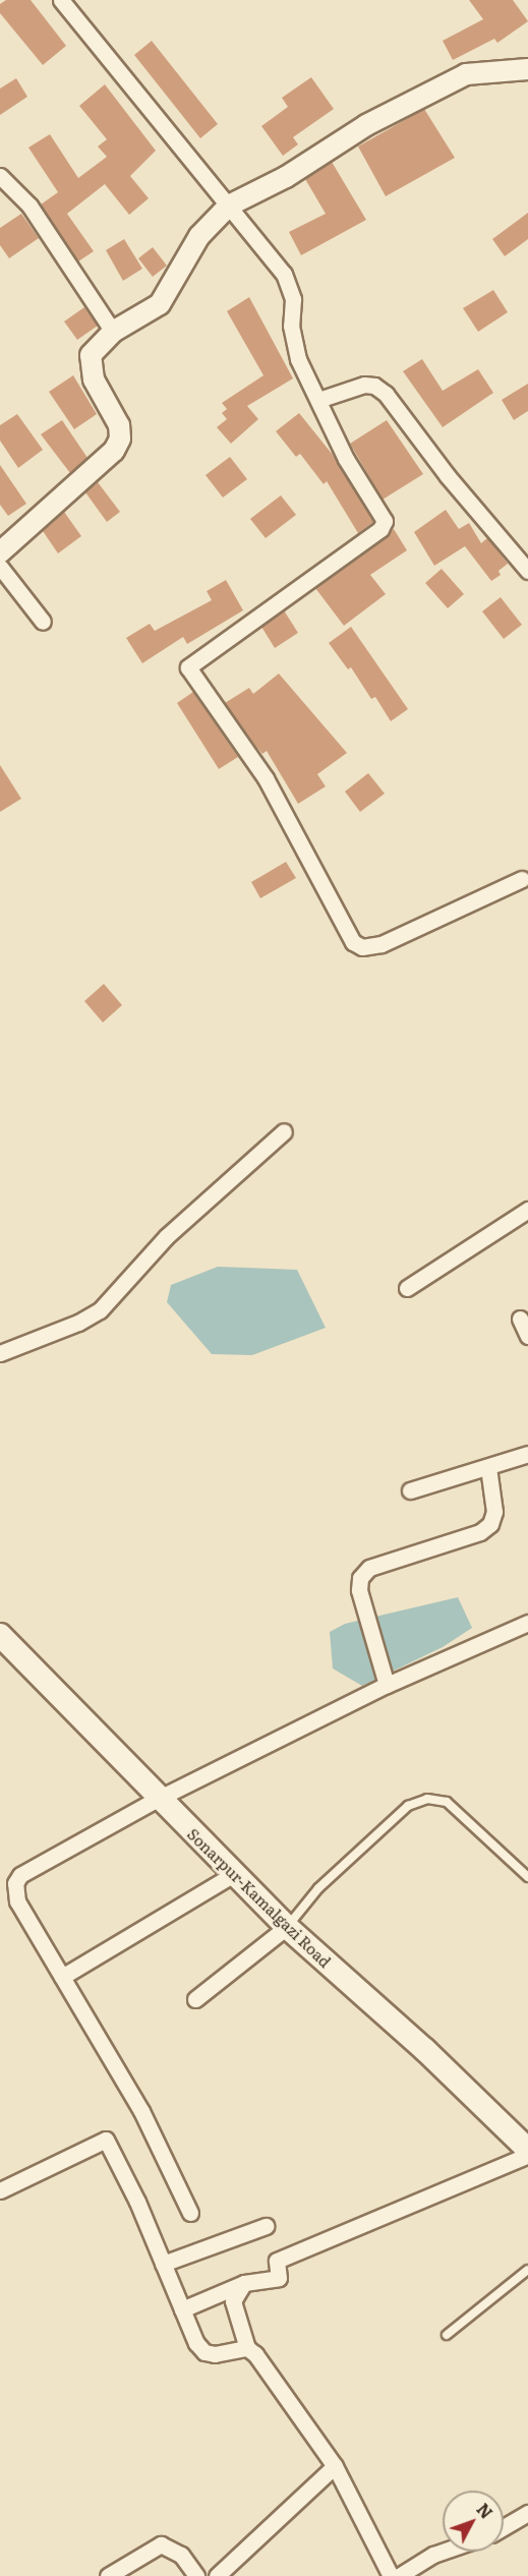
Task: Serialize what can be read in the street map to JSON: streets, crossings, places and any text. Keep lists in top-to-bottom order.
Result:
{
  "streets": {
    "main road": ["Sonarpur-Kamalgazi Road"]
  },
  "north": "top right"
}
